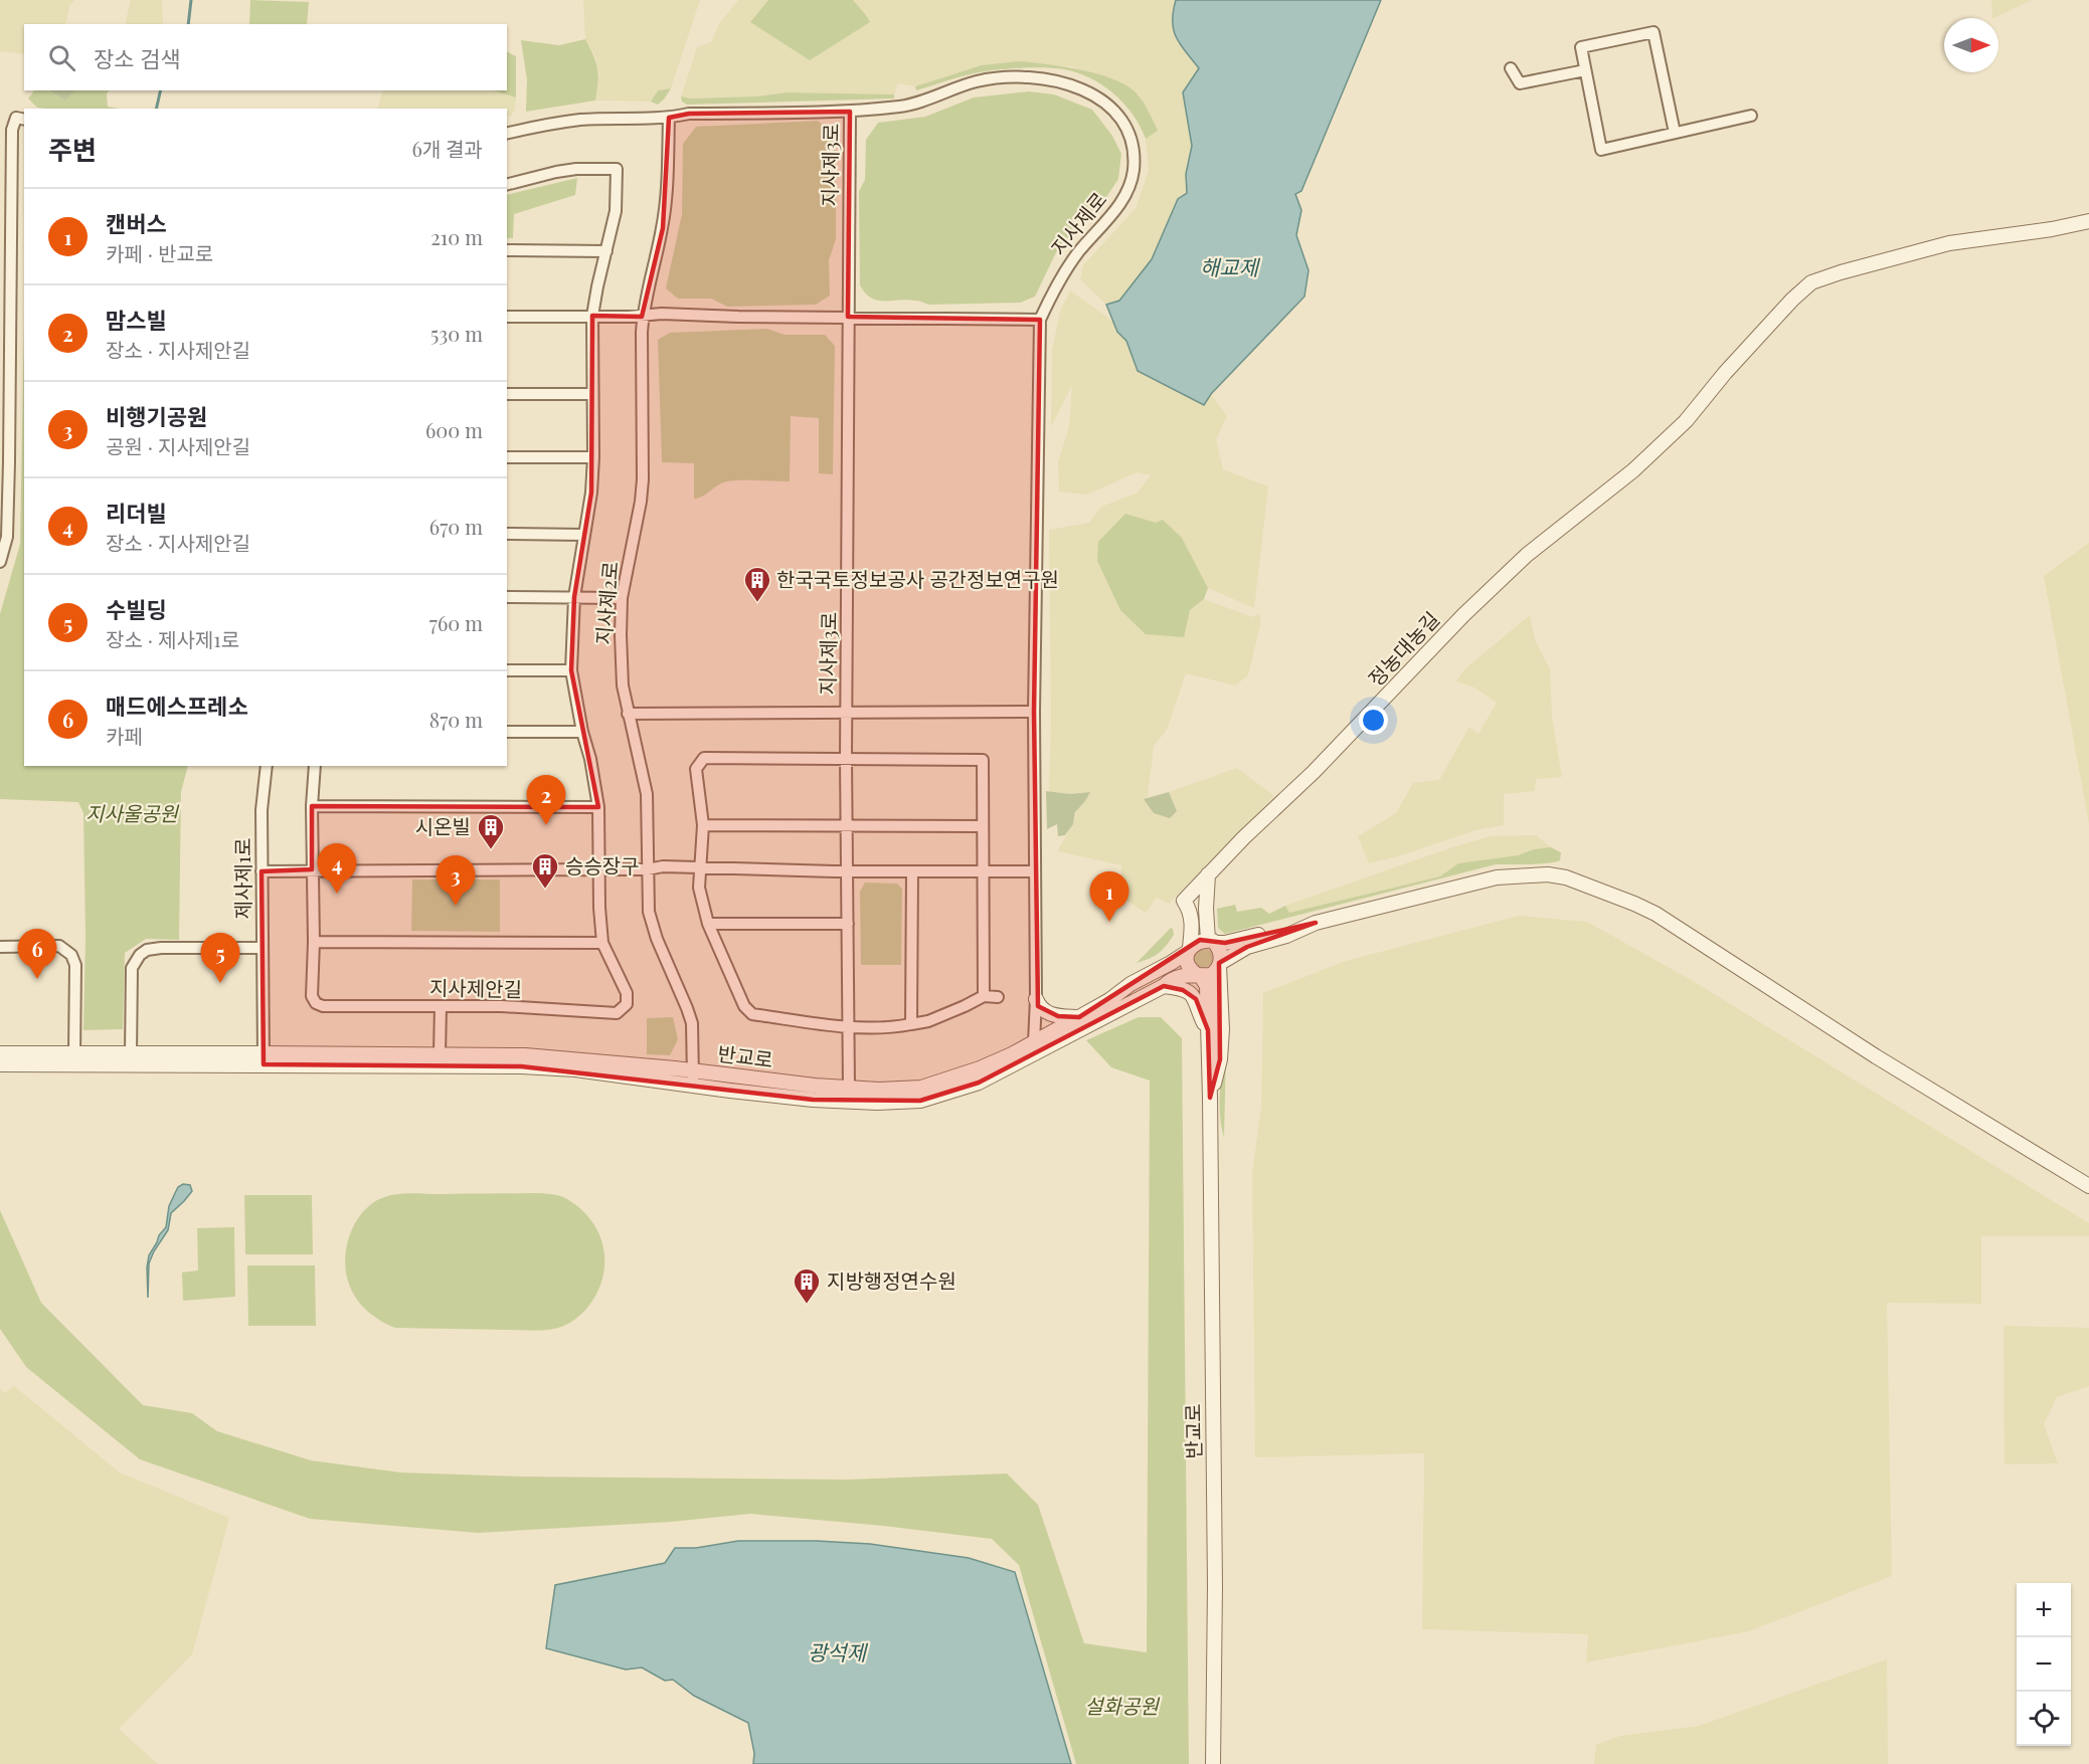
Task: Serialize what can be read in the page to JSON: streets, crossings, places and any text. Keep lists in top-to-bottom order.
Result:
{
  "streets": {
    "street": [
      "지사제3로",
      "지사제로",
      "지사제2로",
      "정농대농길",
      "제사제1로",
      "지사제안길",
      "반교로"
    ]
  },
  "crossings": [
    ["지사제3로", "지사제로"],
    ["지사제3로", "반교로"],
    ["지사제로", "지사제2로"],
    ["지사제로", "반교로"],
    ["지사제2로", "반교로"],
    ["제사제1로", "반교로"]
  ],
  "water": ["해교제", "광석제"],
  "parks": ["지사울공원", "설화공원"],
  "places": {
    "building": [
      "한국국토정보공사 공간정보연구원",
      "시온빌",
      "승승장구",
      "지방행정연수원"
    ]
  },
  "north": "right",
  "page": {
    "search": "장소 검색",
    "heading": ["주변", "6개 결과"],
    "list": [
      {
        "mark": "1",
        "name": "캔버스",
        "note": "카페 · 반교로",
        "value": "210 m"
      },
      {
        "mark": "2",
        "name": "맘스빌",
        "note": "장소 · 지사제안길",
        "value": "530 m"
      },
      {
        "mark": "3",
        "name": "비행기공원",
        "note": "공원 · 지사제안길",
        "value": "600 m"
      },
      {
        "mark": "4",
        "name": "리더빌",
        "note": "장소 · 지사제안길",
        "value": "670 m"
      },
      {
        "mark": "5",
        "name": "수빌딩",
        "note": "장소 · 제사제1로",
        "value": "760 m"
      },
      {
        "mark": "6",
        "name": "매드에스프레소",
        "note": "카페",
        "value": "870 m"
      }
    ],
    "pins": [
      "2",
      "4",
      "3",
      "1",
      "6",
      "5"
    ],
    "map_buttons": ["+", "−"]
  }
}
